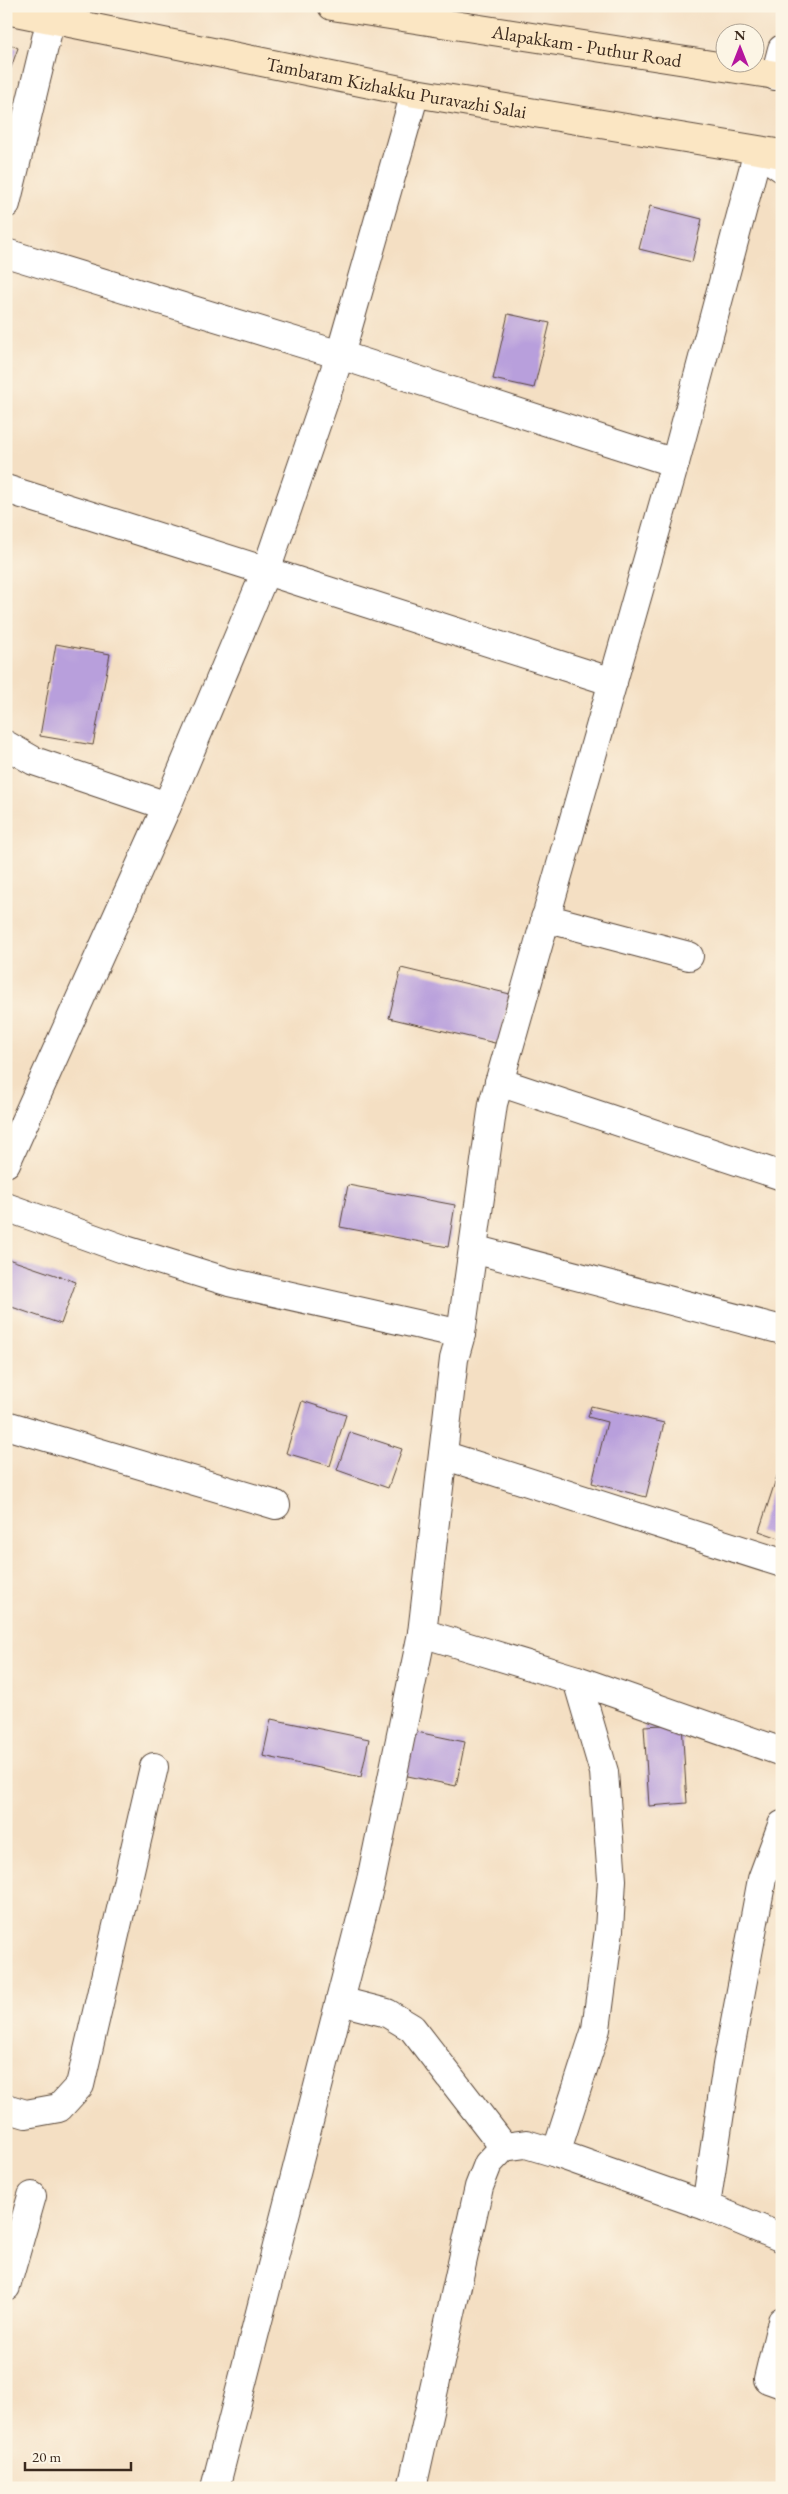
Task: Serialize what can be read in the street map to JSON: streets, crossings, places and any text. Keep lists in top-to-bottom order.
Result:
{
  "streets": {
    "main road": ["Alapakkam - Puthur Road", "Tambaram Kizhakku Puravazhi Salai"]
  },
  "scale_bar": "20 m",
  "north": "top"
}
